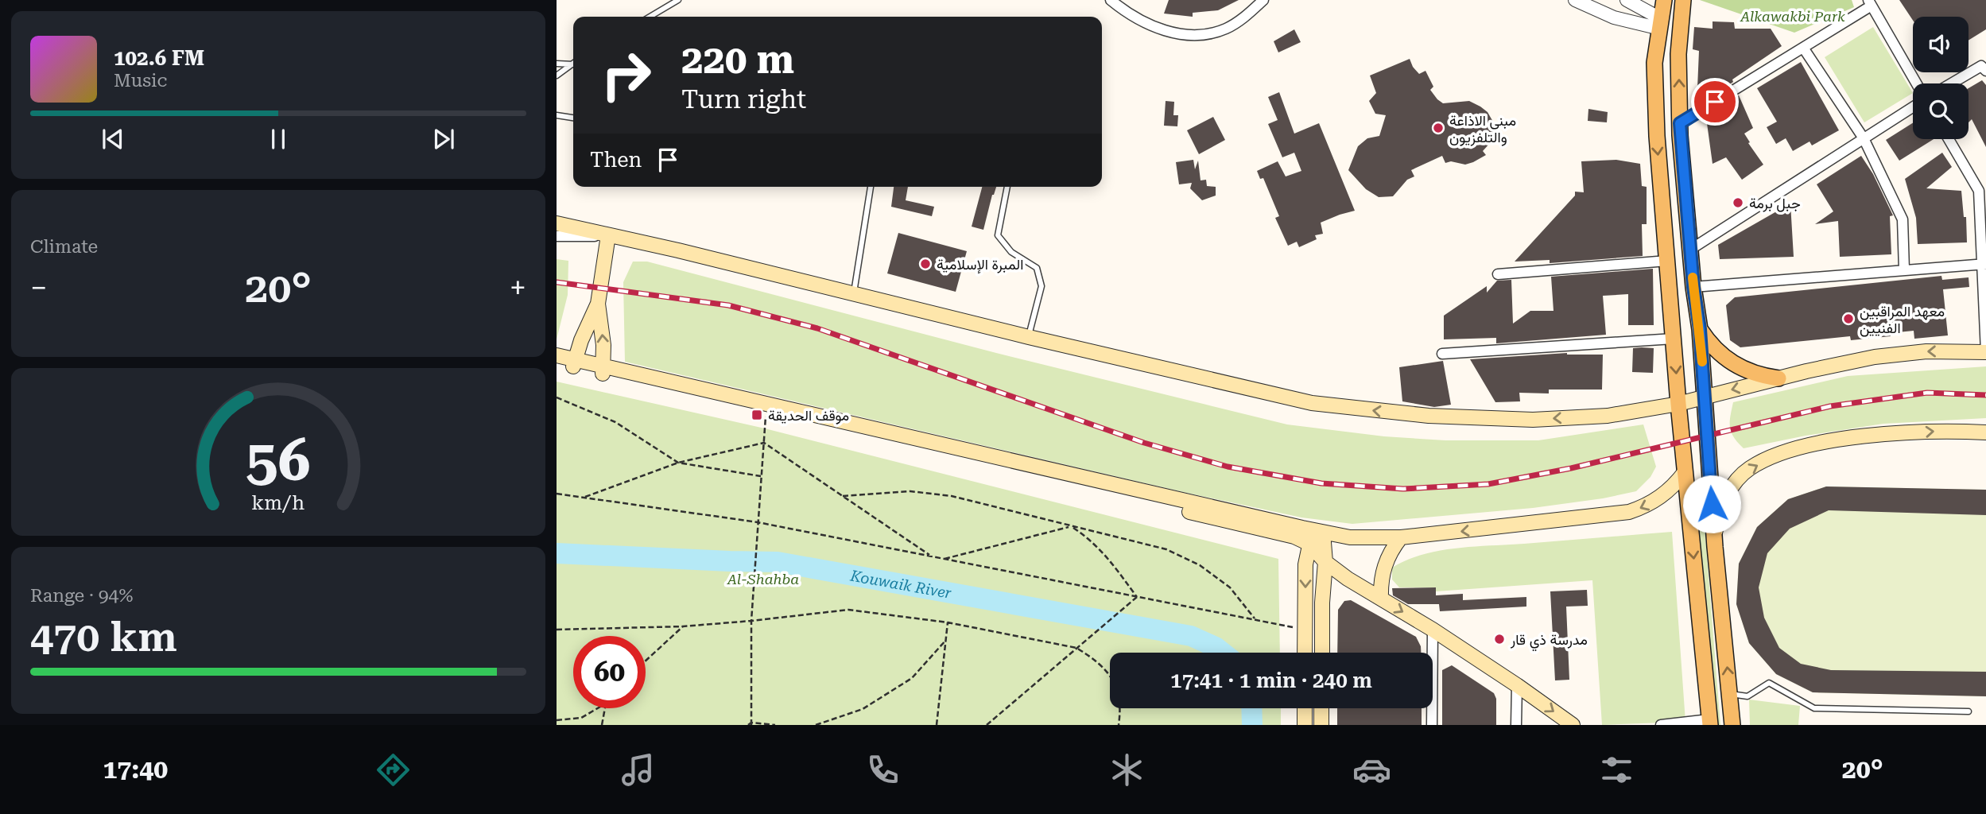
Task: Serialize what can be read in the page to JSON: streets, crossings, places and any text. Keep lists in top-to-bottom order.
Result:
{
  "water": ["Kouwaik River"],
  "parks": ["Alkawakbi Park", "Al-Shahba"],
  "places": {
    "other": [
      "مبنى الاذاعة والتلفزيون",
      "جبل برمة",
      "المبرة الإسلامية",
      "معهد المراقبين الفنيين",
      "مدرسة ذي قار"
    ],
    "transit": ["موقف الحديقة"]
  },
  "page": {
    "turn": ["220 m", "Turn right"],
    "song": ["102.6 FM", "Music"],
    "then": "Then",
    "tile": [
      "Climate",
      ["Range · 94%", "470 km"]
    ],
    "heat": ["−", "20°", "+"],
    "limit": "60",
    "trip": "17:41 · 1 min · 240 m",
    "tabs": ["17:40", "20°"],
    "gauge": ["56", "km/h"]
  }
}
